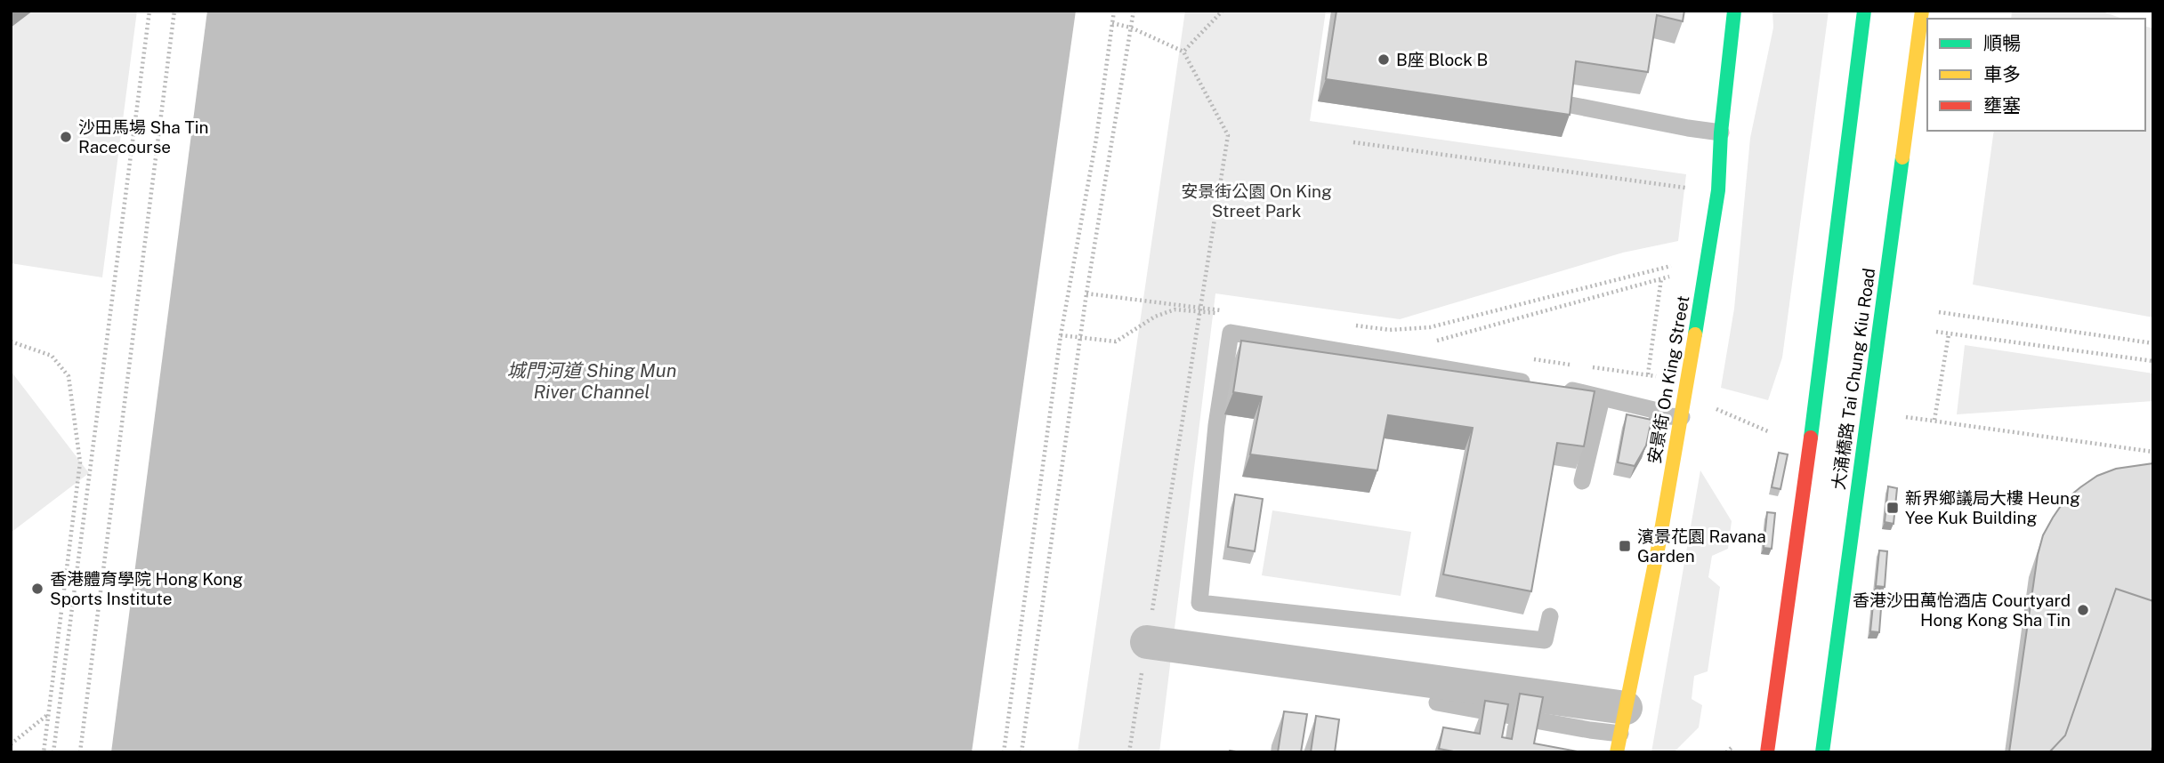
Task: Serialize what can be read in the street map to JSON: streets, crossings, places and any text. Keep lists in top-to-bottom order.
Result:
{
  "streets": {
    "main road": ["大涌橋路 Tai Chung Kiu Road", "安景街 On King Street"]
  },
  "water": ["城門河道 Shing Mun River Channel"],
  "parks": ["安景街公園 On King Street Park"],
  "places": {
    "other": [
      "B座 Block B",
      "沙田馬場 Sha Tin Racecourse",
      "香港體育學院 Hong Kong Sports Institute",
      "香港沙田萬怡酒店 Courtyard Hong Kong Sha Tin"
    ],
    "transit": ["新界鄉議局大樓 Heung Yee Kuk Building", "濱景花園 Ravana Garden"]
  },
  "legend": ["順暢", "車多", "壅塞"]
}
